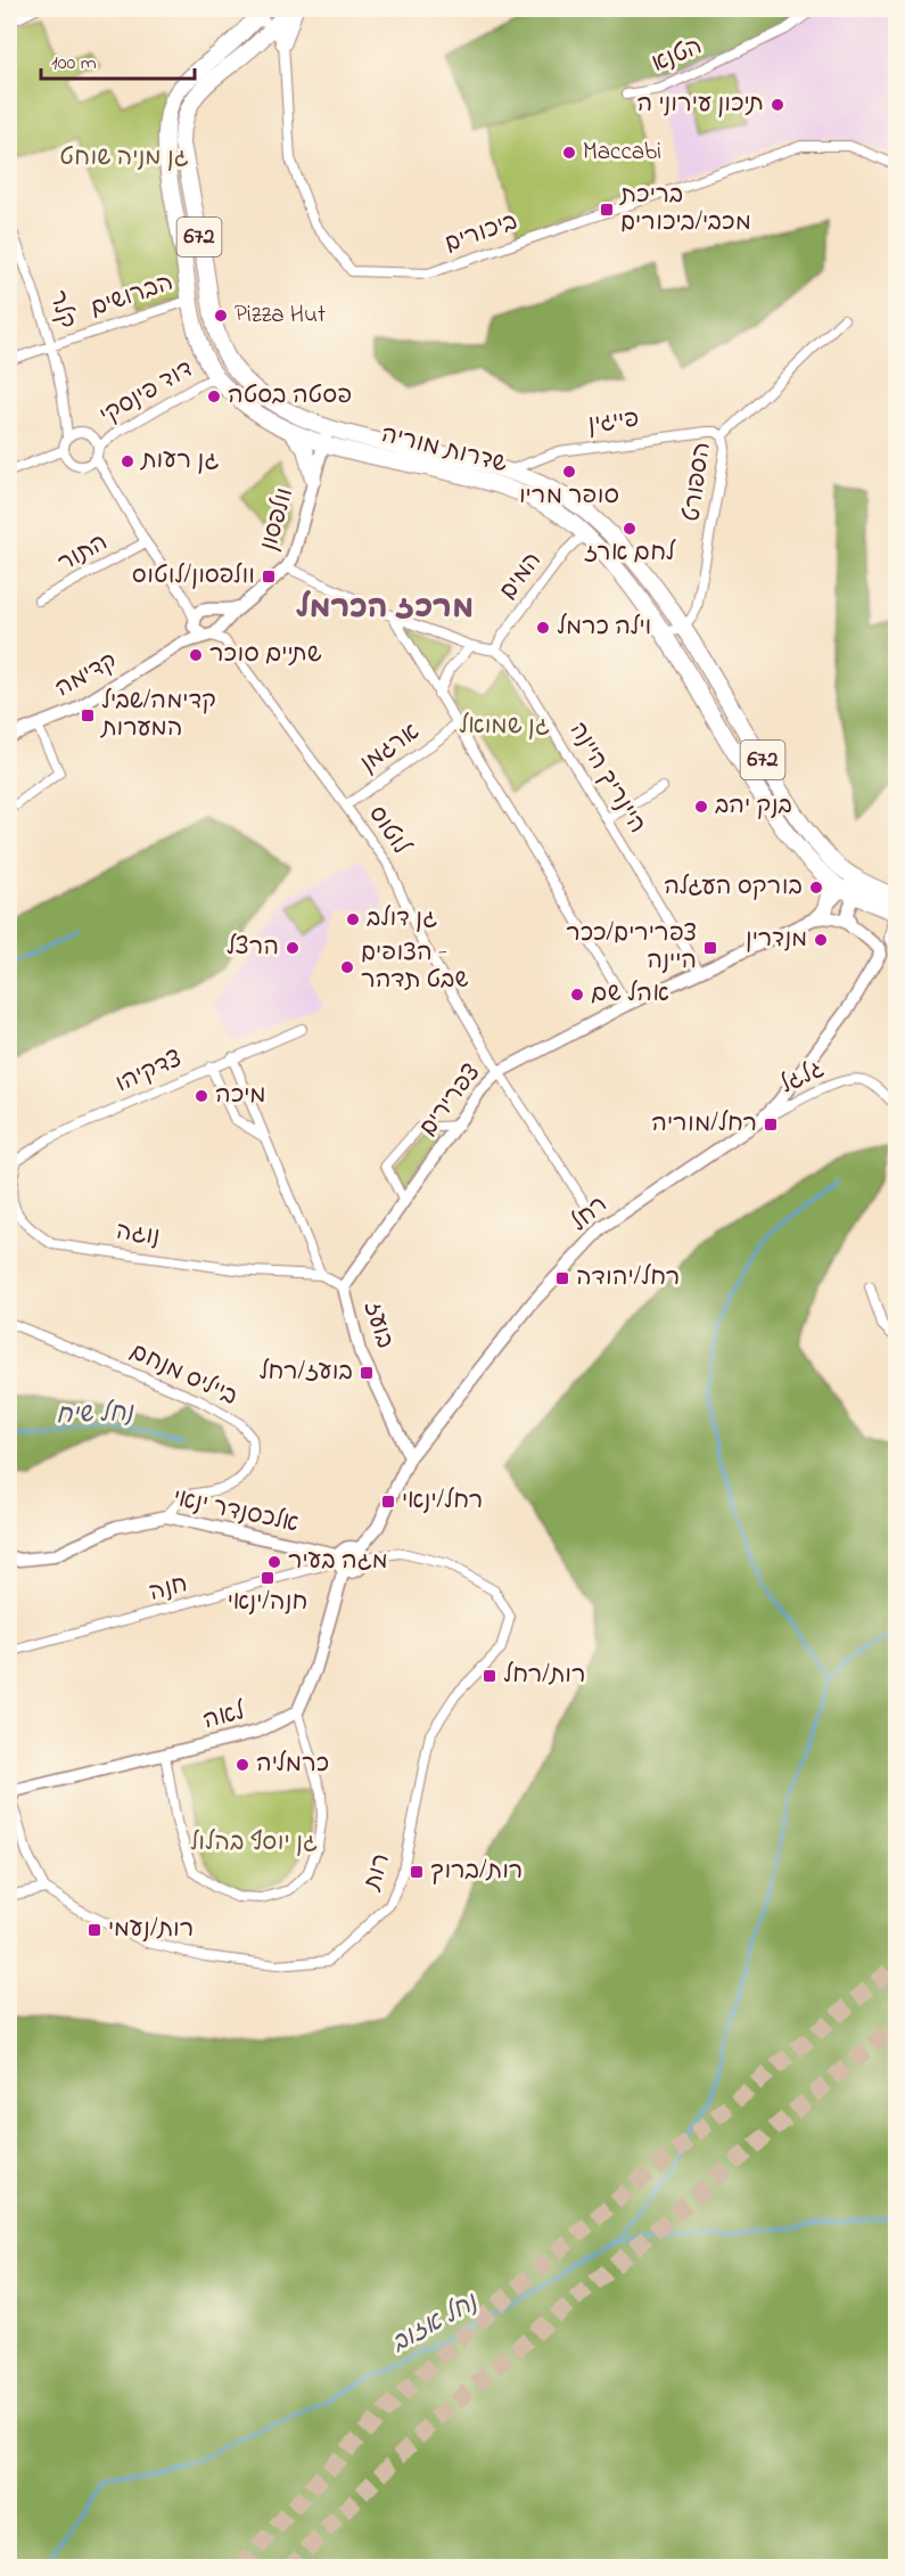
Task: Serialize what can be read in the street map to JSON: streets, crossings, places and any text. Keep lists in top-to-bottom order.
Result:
{
  "streets": {
    "main road": ["672", "שדרות מוריה"],
    "street": [
      "הטנא",
      "ביכורים",
      "הברושים",
      "קלר",
      "דוד פינסקי",
      "פייגין",
      "הספורט",
      "וולפסון",
      "התור",
      "המים",
      "קדימה",
      "ארגמן",
      "היינריך היינה",
      "לוטוס",
      "צדקיהו",
      "גלגל",
      "צפרירים",
      "רחל",
      "נוגה",
      "בועז",
      "בייליס מנחם",
      "אלכסנדר ינאי",
      "חנה",
      "לאה",
      "רות"
    ]
  },
  "crossings": [
    ["672", "שדרות מוריה"],
    ["הברושים", "קלר"],
    ["הברושים", "שדרות מוריה"],
    ["קלר", "דוד פינסקי"],
    ["דוד פינסקי", "שדרות מוריה"],
    ["דוד פינסקי", "וולפסון"],
    ["דוד פינסקי", "התור"],
    ["דוד פינסקי", "קדימה"],
    ["פייגין", "שדרות מוריה"],
    ["פייגין", "הספורט"],
    ["שדרות מוריה", "הספורט"],
    ["שדרות מוריה", "וולפסון"],
    ["שדרות מוריה", "התור"],
    ["שדרות מוריה", "המים"],
    ["שדרות מוריה", "קדימה"],
    ["שדרות מוריה", "צפרירים"],
    ["וולפסון", "התור"],
    ["וולפסון", "קדימה"],
    ["וולפסון", "לוטוס"],
    ["התור", "קדימה"],
    ["המים", "היינריך היינה"],
    ["קדימה", "לוטוס"],
    ["ארגמן", "לוטוס"],
    ["היינריך היינה", "צפרירים"],
    ["לוטוס", "צפרירים"],
    ["צדקיהו", "נוגה"],
    ["גלגל", "רחל"],
    ["צפרירים", "בועז"],
    ["רחל", "בועז"],
    ["רחל", "אלכסנדר ינאי"],
    ["רחל", "חנה"],
    ["רחל", "רות"],
    ["נוגה", "בועז"],
    ["בייליס מנחם", "אלכסנדר ינאי"],
    ["אלכסנדר ינאי", "חנה"]
  ],
  "districts": ["מרכז הכרמל"],
  "water": ["נחל שיח", "נחל אזוב"],
  "parks": ["גן מניה שוחט", "גן שמואל", "גן יוסף בהלול"],
  "places": {
    "other": [
      "תיכון עירוני ה",
      "Maccabi",
      "Pizza Hut",
      "פסטה בסטה",
      "גן רעות",
      "סופר מריו",
      "לחם ארז",
      "וילה כרמל",
      "שתיים סוכר",
      "בנק יהב",
      "בורקס העגלה",
      "גן דולב",
      "מנדרין",
      "הרצל",
      "הצופים - שבט תדהר",
      "אהל שם",
      "מיכה",
      "מגה בעיר",
      "כרמליה"
    ],
    "transit": [
      "בריכת מכבי/ביכורים",
      "וולפסון/לוטוס",
      "קדימה/שביל המערות",
      "צפרירים/ככר היינה",
      "רחל/מוריה",
      "רחל/יהודה",
      "בועז/רחל",
      "רחל/ינאי",
      "חנה/ינאי",
      "רות/רחל",
      "רות/ברוך",
      "רות/נעמי"
    ]
  },
  "scale_bar": "100 m"
}
